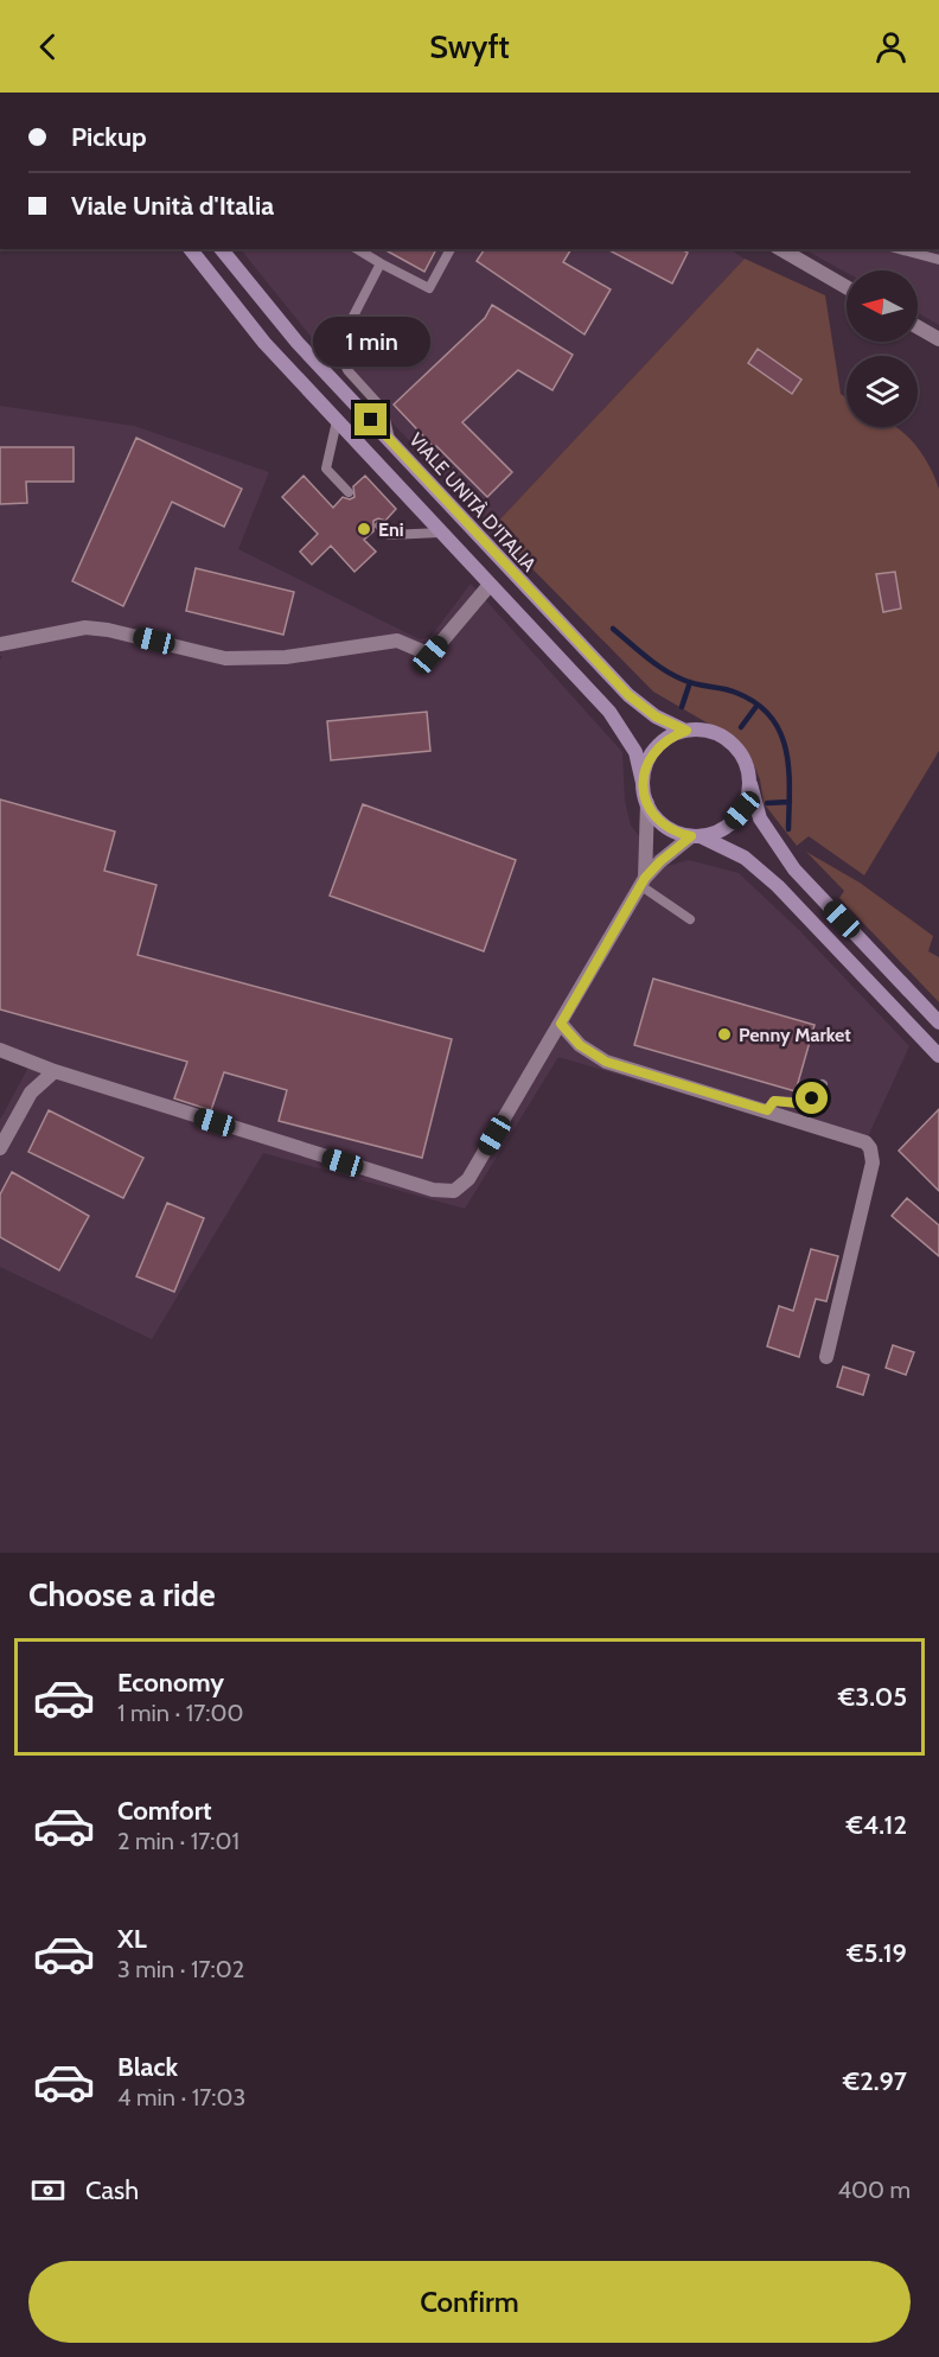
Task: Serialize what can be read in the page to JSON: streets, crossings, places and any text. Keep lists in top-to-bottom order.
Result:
{
  "streets": {
    "main road": ["VIALE UNITÀ D'ITALIA"]
  },
  "places": ["Eni", "Penny Market"],
  "north": "left",
  "page": {
    "header": "Swyft",
    "banner": ["Pickup", "Viale Unità d'Italia"],
    "bubble": "1 min",
    "heading": "Choose a ride",
    "list": [
      {
        "name": "Economy",
        "note": "1 min · 17:00",
        "value": "€3.05"
      },
      {
        "name": "Comfort",
        "note": "2 min · 17:01",
        "value": "€4.12"
      },
      {
        "name": "XL",
        "note": "3 min · 17:02",
        "value": "€5.19"
      },
      {
        "name": "Black",
        "note": "4 min · 17:03",
        "value": "€2.97"
      }
    ],
    "pay": ["Cash", "400 m"],
    "buttons": "Confirm"
  }
}
